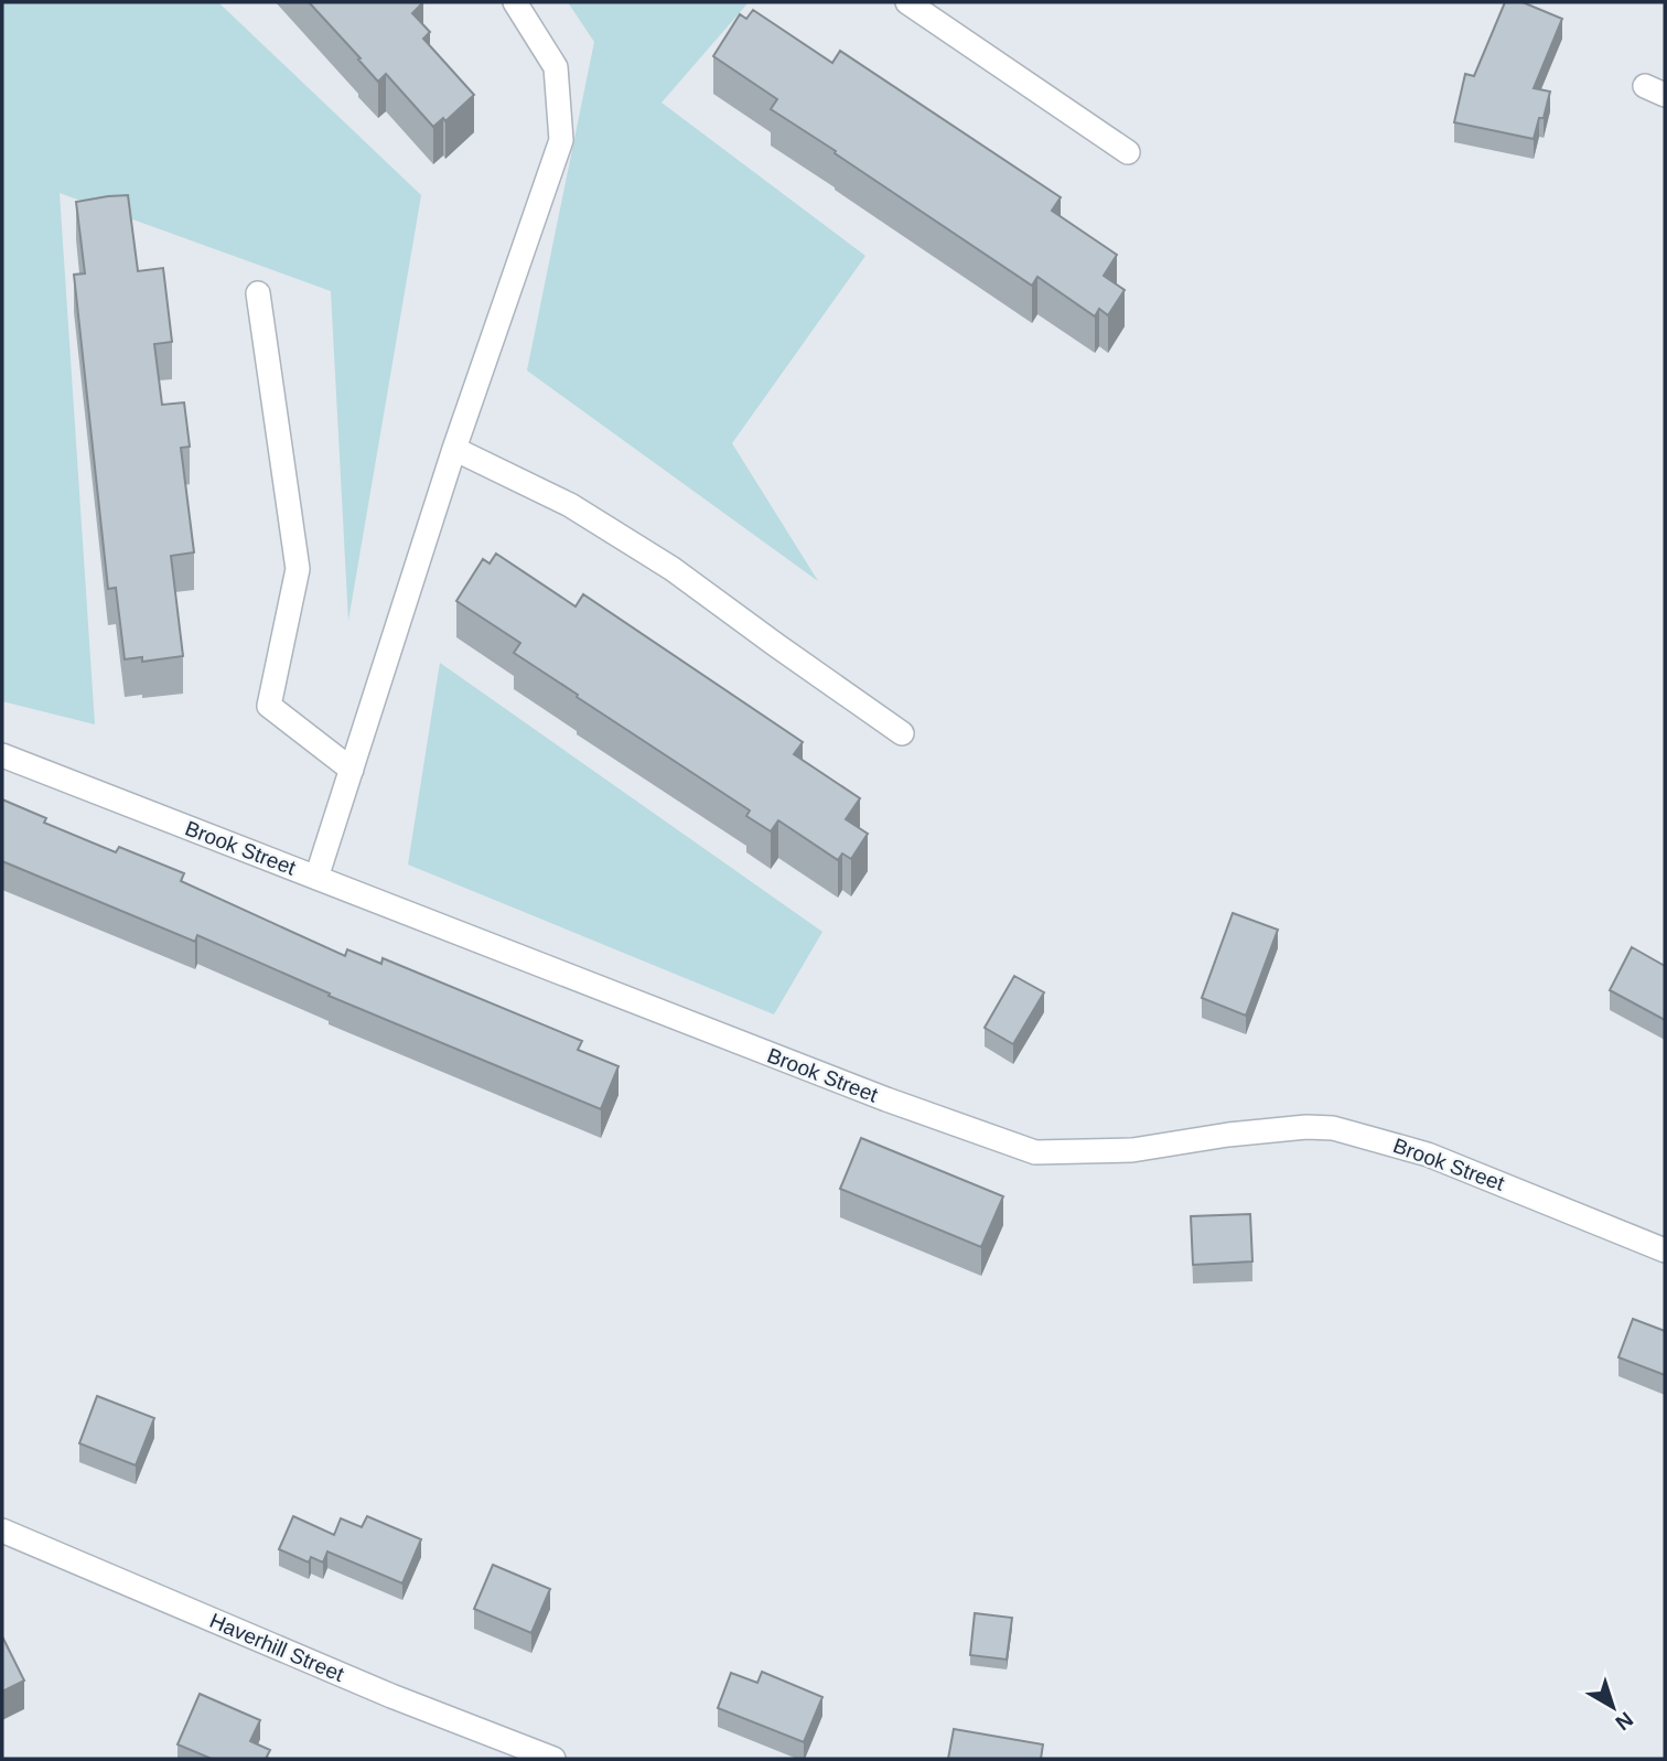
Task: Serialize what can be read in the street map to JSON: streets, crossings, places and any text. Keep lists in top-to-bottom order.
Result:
{
  "streets": {
    "street": ["Brook Street", "Haverhill Street"]
  },
  "north": "bottom right"
}
